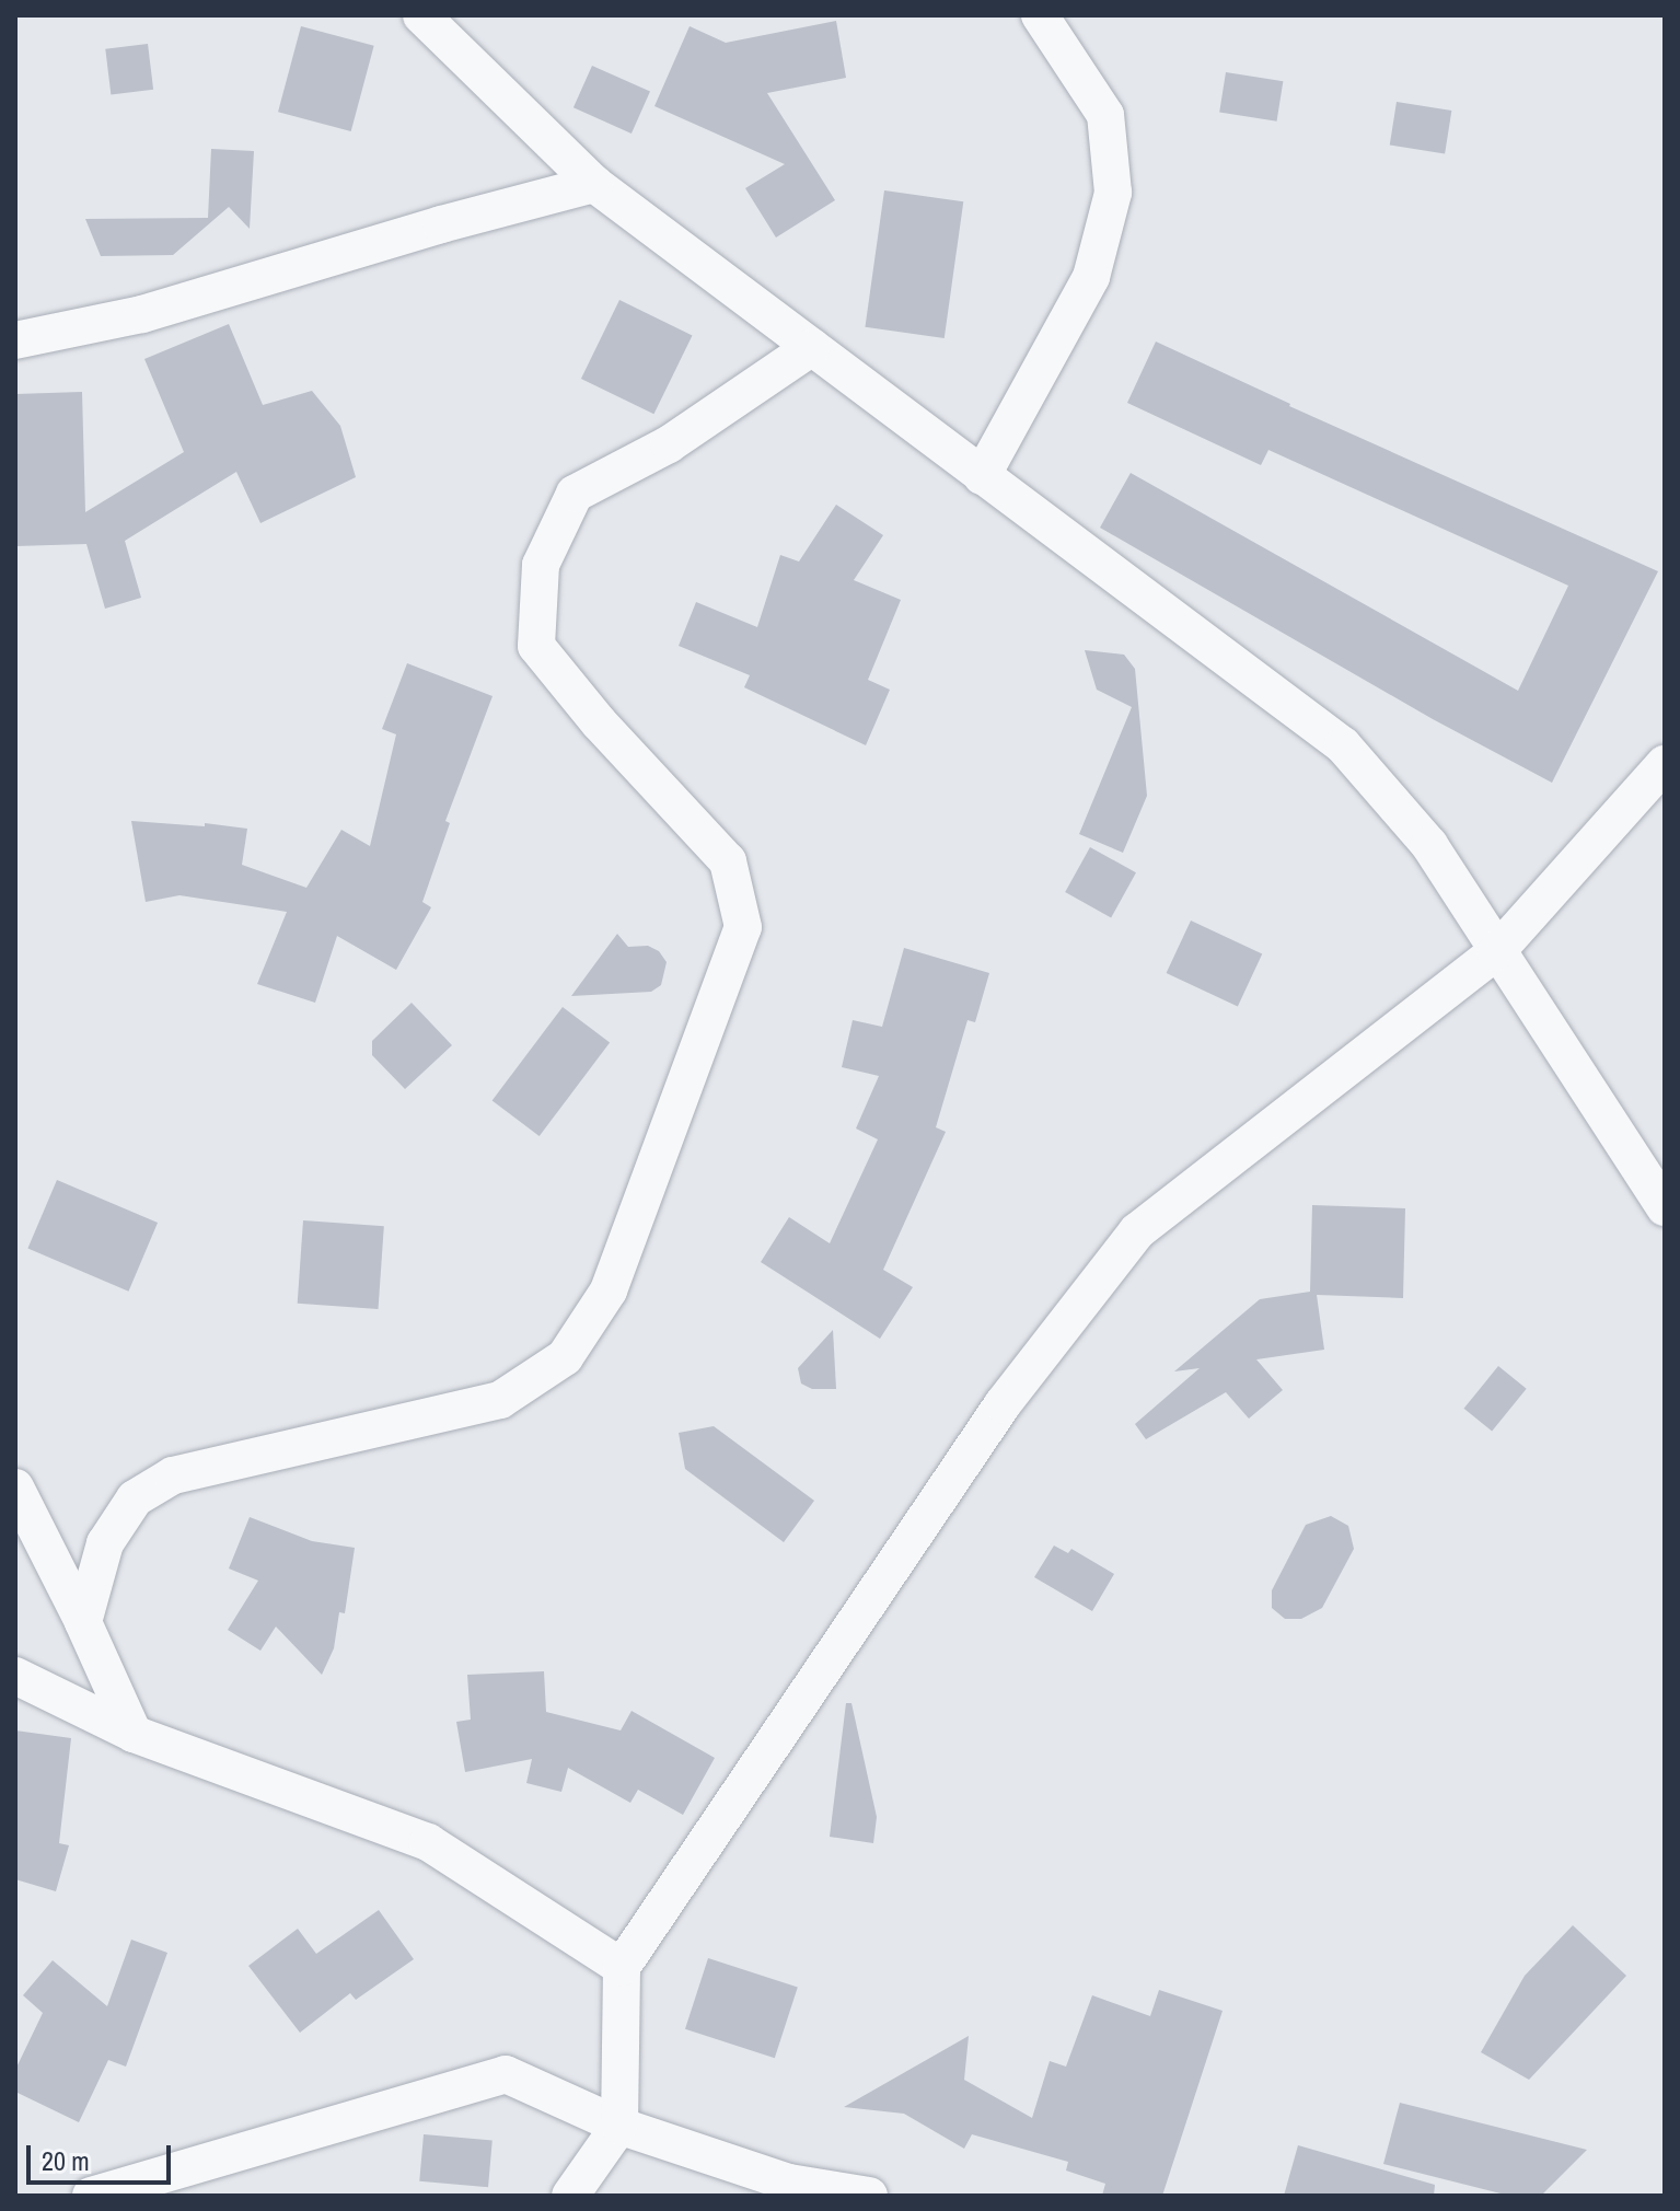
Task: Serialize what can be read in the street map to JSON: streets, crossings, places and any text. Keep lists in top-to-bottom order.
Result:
{
  "scale_bar": "20 m"
}
